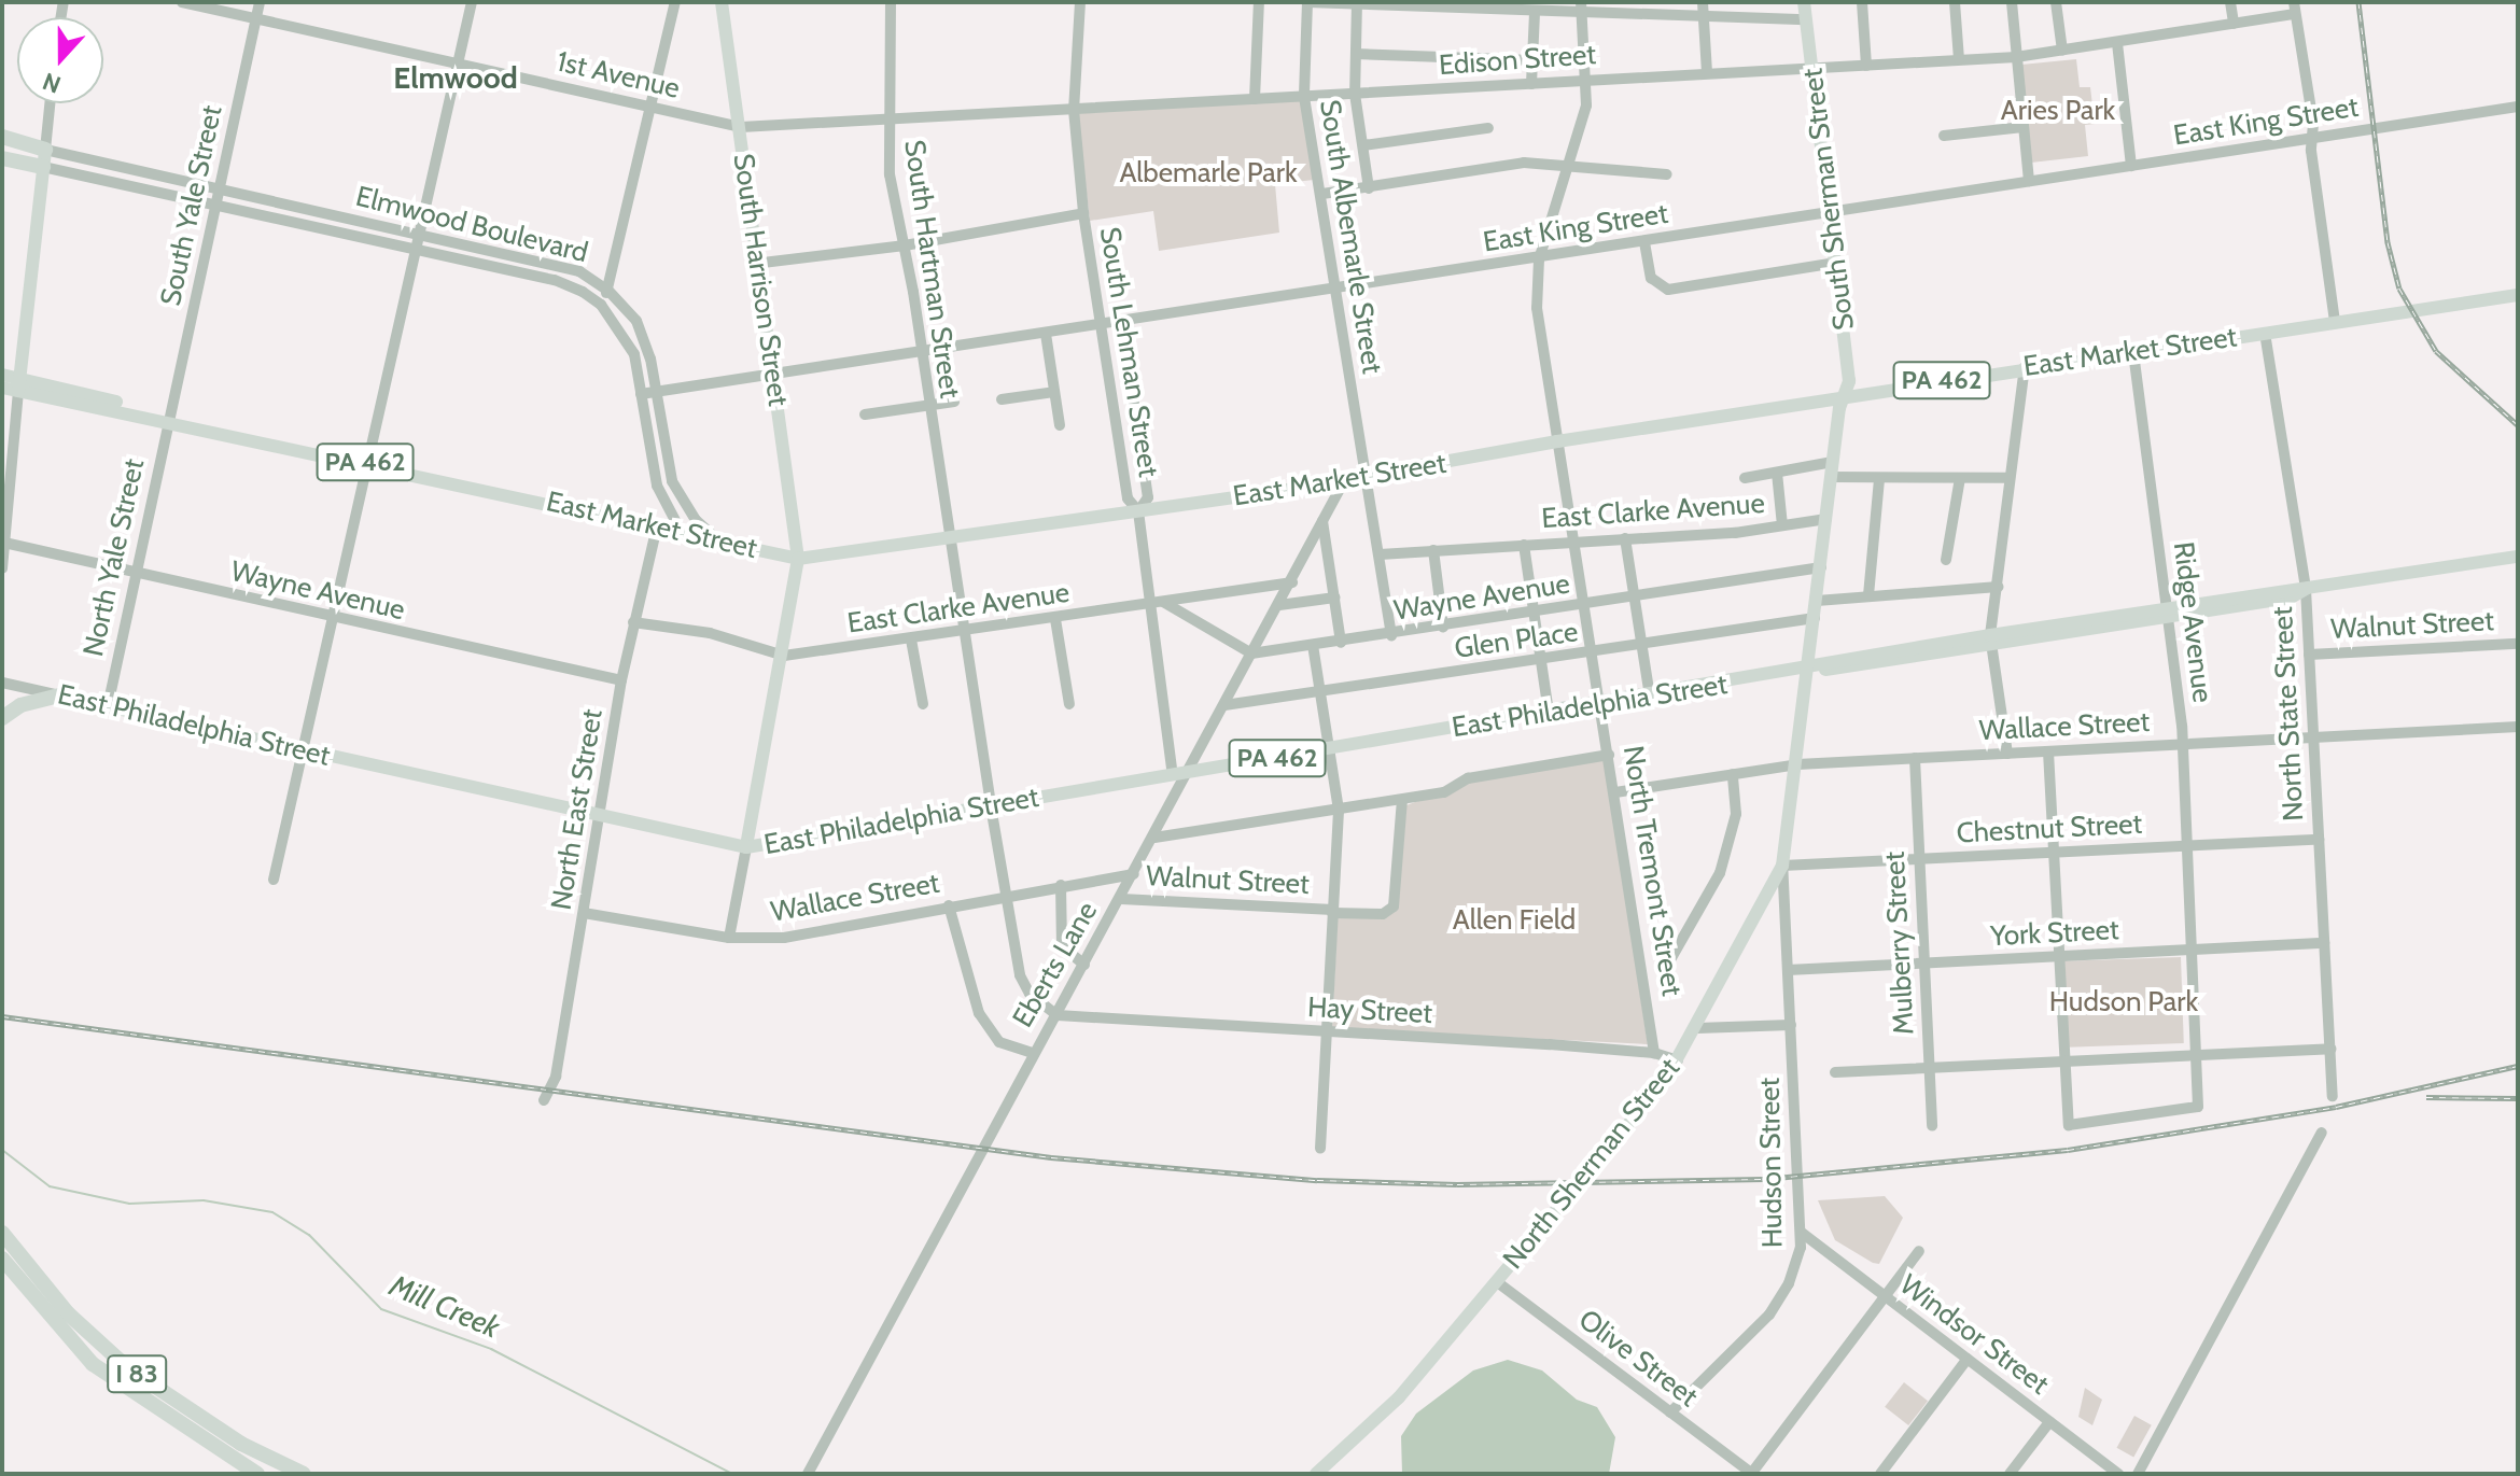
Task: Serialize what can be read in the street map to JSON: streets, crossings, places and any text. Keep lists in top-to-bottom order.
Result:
{
  "streets": {
    "highway": ["I 83"],
    "main road": [
      "South Sherman Street",
      "South Harrison Street",
      "East Market Street",
      "PA 462",
      "East Philadelphia Street",
      "North Sherman Street"
    ],
    "street": [
      "Edison Street",
      "1st Avenue",
      "East King Street",
      "South Yale Street",
      "Elmwood Boulevard",
      "South Albemarle Street",
      "South Hartman Street",
      "South Lehman Street",
      "East Clarke Avenue",
      "North Yale Street",
      "Wayne Avenue",
      "Ridge Avenue",
      "Walnut Street",
      "Glen Place",
      "North State Street",
      "Wallace Street",
      "North East Street",
      "Chestnut Street",
      "North Tremont Street",
      "York Street",
      "Mulberry Street",
      "Eberts Lane",
      "Hay Street",
      "Hudson Street",
      "Windsor Street",
      "Olive Street"
    ]
  },
  "crossings": [
    ["Edison Street", "1st Avenue"],
    ["Edison Street", "South Sherman Street"],
    ["Edison Street", "South Albemarle Street"],
    ["Edison Street", "South Hartman Street"],
    ["Edison Street", "South Harrison Street"],
    ["Edison Street", "South Lehman Street"],
    ["Edison Street", "North Tremont Street"],
    ["1st Avenue", "South Yale Street"],
    ["1st Avenue", "South Harrison Street"],
    ["East King Street", "South Sherman Street"],
    ["East King Street", "Elmwood Boulevard"],
    ["East King Street", "South Albemarle Street"],
    ["East King Street", "South Hartman Street"],
    ["East King Street", "South Harrison Street"],
    ["East King Street", "South Lehman Street"],
    ["East King Street", "North Tremont Street"],
    ["South Sherman Street", "East Market Street"],
    ["South Sherman Street", "North Sherman Street"],
    ["South Yale Street", "Elmwood Boulevard"],
    ["South Yale Street", "East Market Street"],
    ["South Yale Street", "North Yale Street"],
    ["Elmwood Boulevard", "East Market Street"],
    ["South Albemarle Street", "East Market Street"],
    ["South Albemarle Street", "East Clarke Avenue"],
    ["South Albemarle Street", "Wayne Avenue"],
    ["South Hartman Street", "East Market Street"],
    ["South Hartman Street", "East Clarke Avenue"],
    ["South Hartman Street", "East Philadelphia Street"],
    ["South Hartman Street", "Wallace Street"],
    ["South Hartman Street", "Eberts Lane"],
    ["South Hartman Street", "Hay Street"],
    ["South Harrison Street", "East Market Street"],
    ["South Harrison Street", "East Clarke Avenue"],
    ["South Harrison Street", "East Philadelphia Street"],
    ["South Lehman Street", "East Market Street"],
    ["East Market Street", "North Yale Street"],
    ["East Market Street", "Ridge Avenue"],
    ["East Market Street", "North State Street"],
    ["East Market Street", "North East Street"],
    ["East Market Street", "North Tremont Street"],
    ["East Market Street", "Eberts Lane"],
    ["East Market Street", "North Sherman Street"],
    ["East Clarke Avenue", "North East Street"],
    ["East Clarke Avenue", "North Tremont Street"],
    ["East Clarke Avenue", "Eberts Lane"],
    ["East Clarke Avenue", "North Sherman Street"],
    ["North Yale Street", "Wayne Avenue"],
    ["North Yale Street", "East Philadelphia Street"],
    ["Wayne Avenue", "North East Street"],
    ["Wayne Avenue", "North Tremont Street"],
    ["Wayne Avenue", "Eberts Lane"],
    ["Wayne Avenue", "North Sherman Street"],
    ["Ridge Avenue", "East Philadelphia Street"],
    ["Ridge Avenue", "Wallace Street"],
    ["Ridge Avenue", "Chestnut Street"],
    ["Ridge Avenue", "York Street"],
    ["Walnut Street", "North State Street"],
    ["Walnut Street", "Eberts Lane"],
    ["Glen Place", "North Tremont Street"],
    ["Glen Place", "Eberts Lane"],
    ["Glen Place", "North Sherman Street"],
    ["East Philadelphia Street", "North State Street"],
    ["East Philadelphia Street", "North East Street"],
    ["East Philadelphia Street", "North Tremont Street"],
    ["East Philadelphia Street", "Eberts Lane"],
    ["East Philadelphia Street", "North Sherman Street"],
    ["North State Street", "Wallace Street"],
    ["North State Street", "Chestnut Street"],
    ["North State Street", "York Street"],
    ["Wallace Street", "North East Street"],
    ["Wallace Street", "North Tremont Street"],
    ["Wallace Street", "Mulberry Street"],
    ["Wallace Street", "Eberts Lane"],
    ["Wallace Street", "North Sherman Street"],
    ["Chestnut Street", "Mulberry Street"],
    ["Chestnut Street", "Hudson Street"],
    ["Chestnut Street", "North Sherman Street"],
    ["North Tremont Street", "Hay Street"],
    ["York Street", "Mulberry Street"],
    ["York Street", "Hudson Street"],
    ["Eberts Lane", "Hay Street"],
    ["Hay Street", "North Sherman Street"],
    ["Hudson Street", "North Sherman Street"],
    ["Hudson Street", "Windsor Street"],
    ["Hudson Street", "Olive Street"],
    ["North Sherman Street", "Olive Street"]
  ],
  "districts": ["Elmwood"],
  "water": ["Mill Creek"],
  "parks": [
    "Aries Park",
    "Albemarle Park",
    "Allen Field",
    "Hudson Park"
  ],
  "north": "bottom"
}
